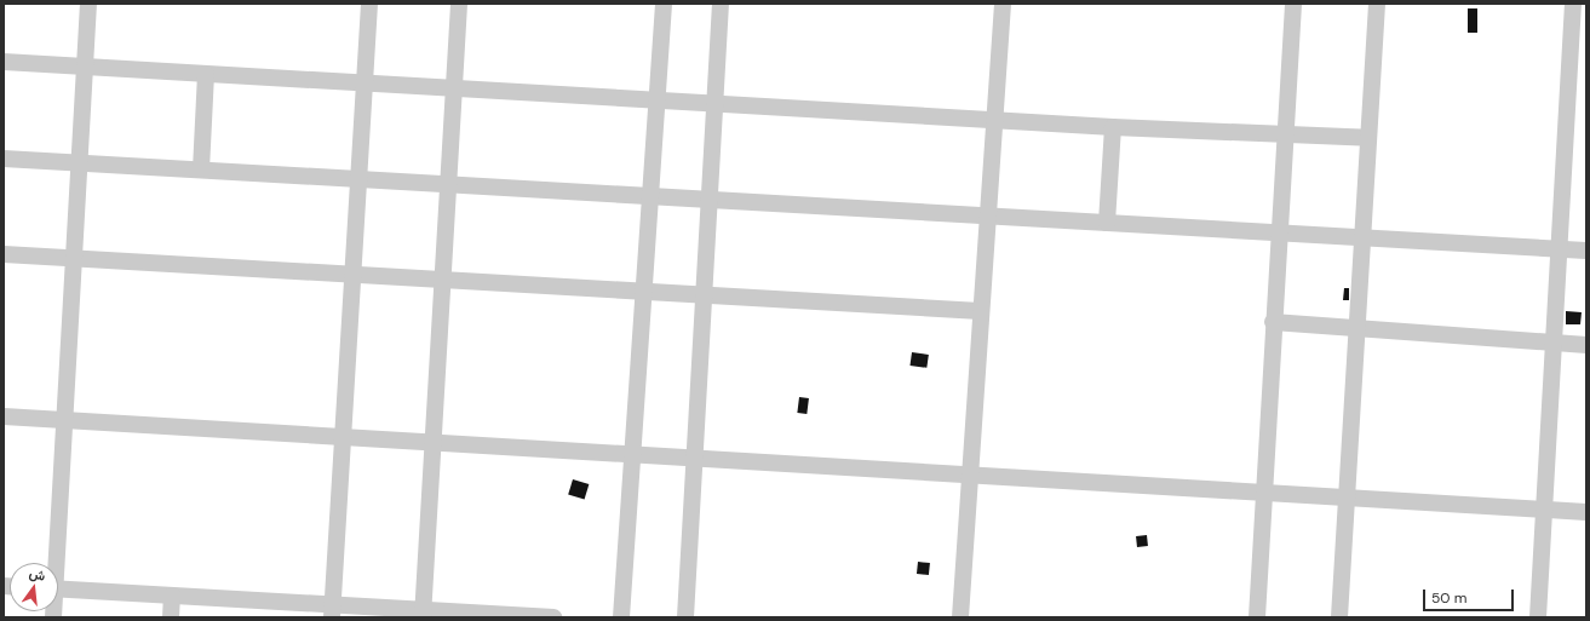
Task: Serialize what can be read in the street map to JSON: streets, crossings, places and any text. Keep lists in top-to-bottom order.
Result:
{
  "scale_bar": "50 m",
  "north": "top"
}
